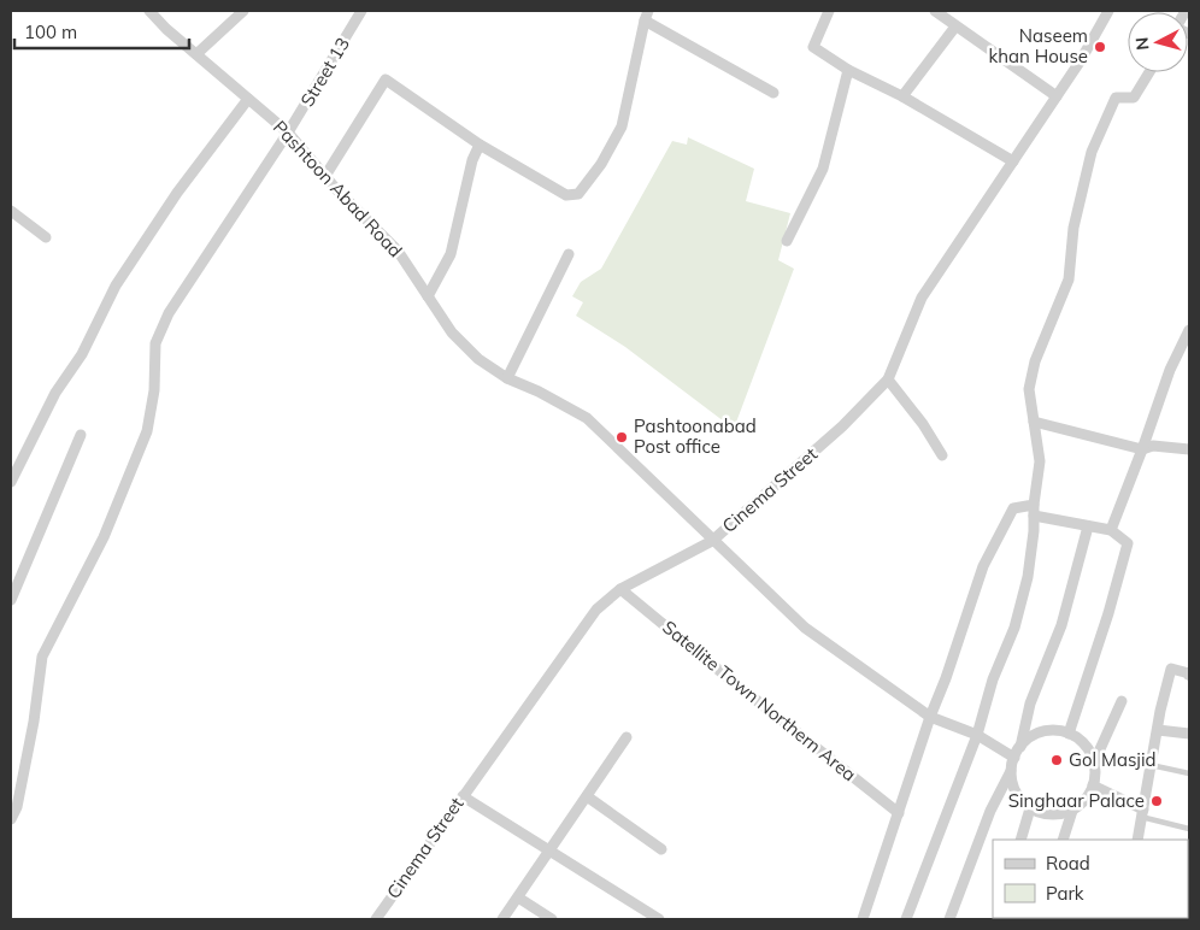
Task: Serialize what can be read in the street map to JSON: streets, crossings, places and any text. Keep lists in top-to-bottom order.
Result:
{
  "streets": {
    "street": [
      "Street 13",
      "Pashtoon Abad Road",
      "Cinema Street",
      "Satellite Town Northern Area"
    ]
  },
  "crossings": [
    ["Street 13", "Pashtoon Abad Road"],
    ["Pashtoon Abad Road", "Cinema Street"],
    ["Cinema Street", "Satellite Town Northern Area"]
  ],
  "places": [
    "Naseem khan House",
    "Pashtoonabad Post office",
    "Gol Masjid",
    "Singhaar Palace"
  ],
  "legend": ["Road", "Park"],
  "scale_bar": "100 m",
  "north": "left"
}
